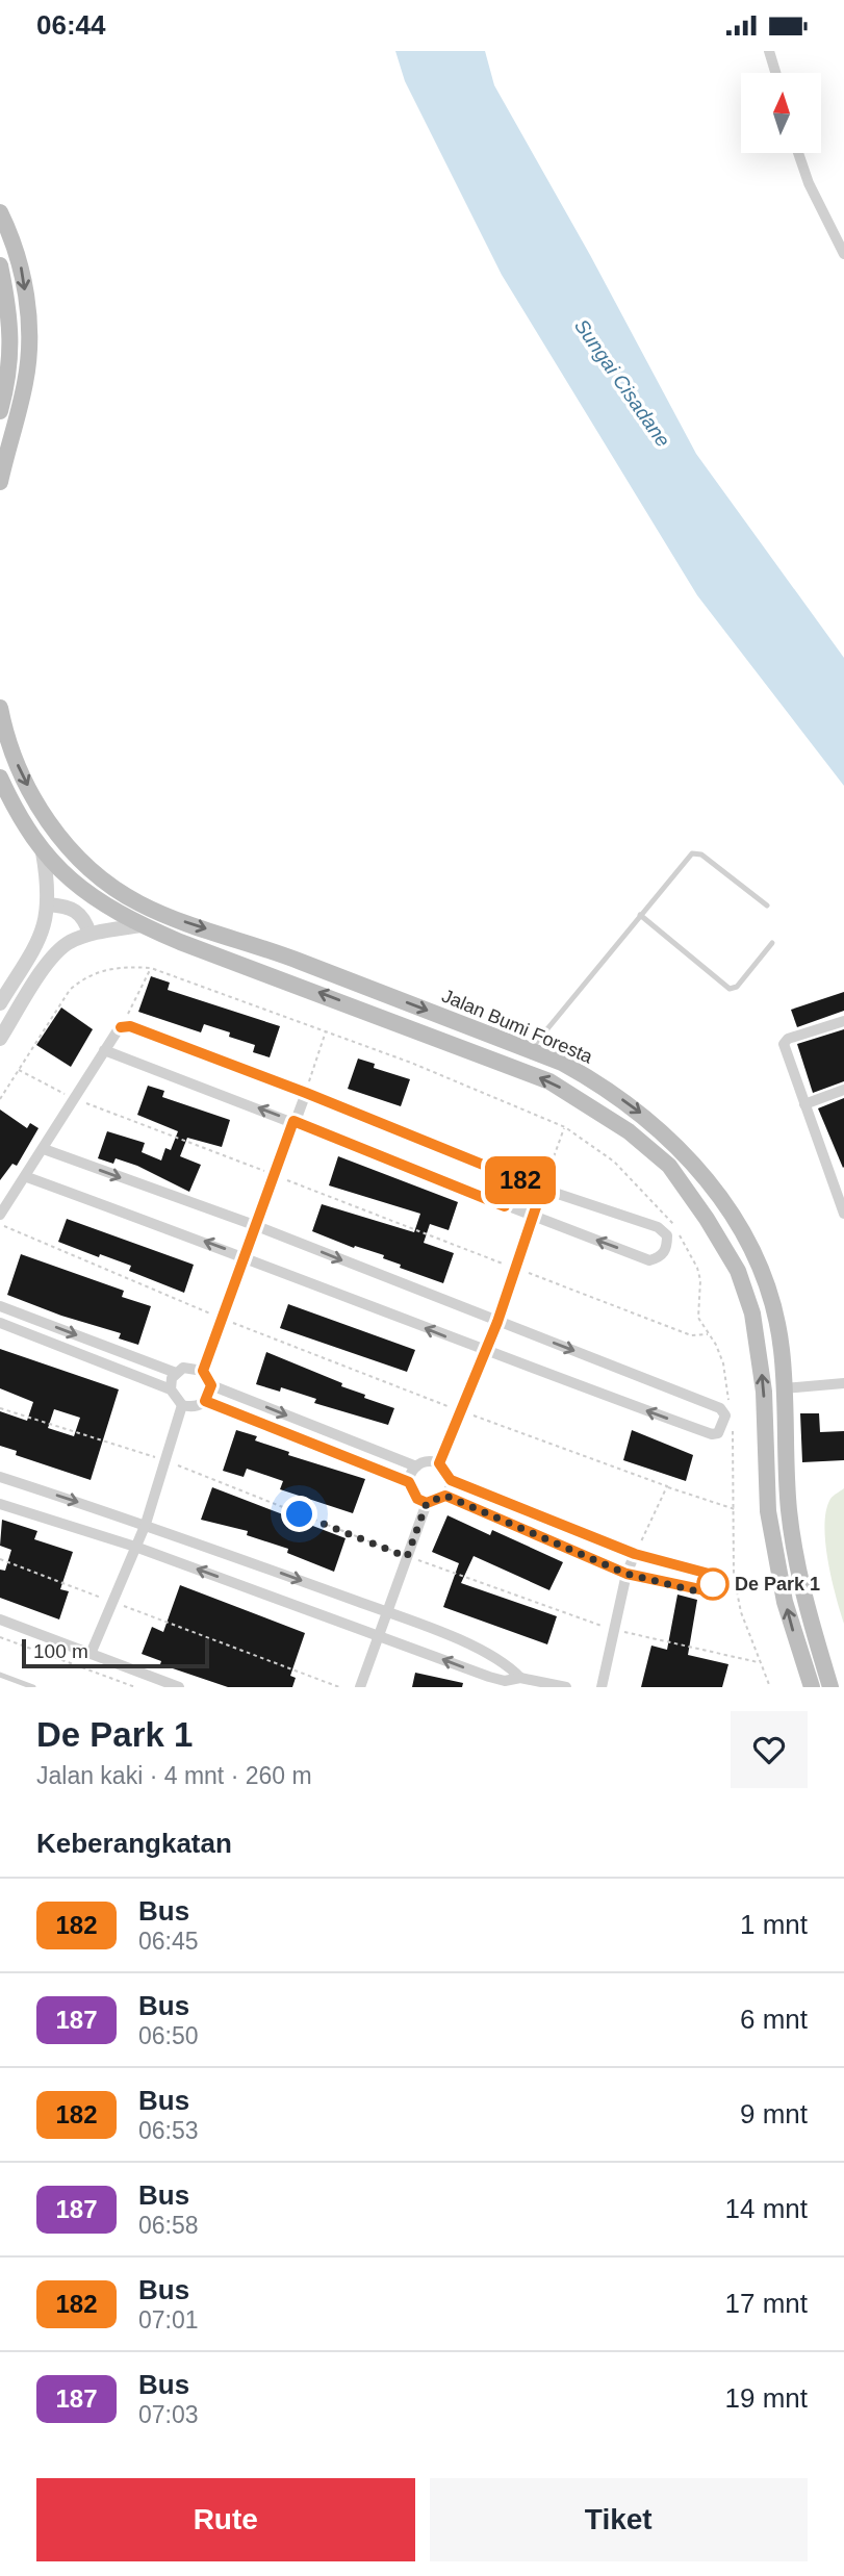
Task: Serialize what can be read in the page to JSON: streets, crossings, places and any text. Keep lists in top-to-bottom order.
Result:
{
  "streets": {
    "main road": ["Jalan Bumi Foresta"]
  },
  "one_way": ["Jalan Bumi Foresta"],
  "water": ["Sungai Cisadane"],
  "places": ["De Park 1"],
  "lines": ["bus line 182"],
  "scale_bar": "100 m",
  "north": "top",
  "page": {
    "status": "06:44",
    "on_map": "182",
    "scale": "100 m",
    "heading": [
      ["De Park 1", "Jalan kaki · 4 mnt · 260 m"],
      "Keberangkatan"
    ],
    "list": [
      {
        "mark": "182",
        "name": "Bus",
        "note": "06:45",
        "value": "1 mnt"
      },
      {
        "mark": "187",
        "name": "Bus",
        "note": "06:50",
        "value": "6 mnt"
      },
      {
        "mark": "182",
        "name": "Bus",
        "note": "06:53",
        "value": "9 mnt"
      },
      {
        "mark": "187",
        "name": "Bus",
        "note": "06:58",
        "value": "14 mnt"
      },
      {
        "mark": "182",
        "name": "Bus",
        "note": "07:01",
        "value": "17 mnt"
      },
      {
        "mark": "187",
        "name": "Bus",
        "note": "07:03",
        "value": "19 mnt"
      }
    ],
    "buttons": ["Rute", "Tiket"]
  }
}
